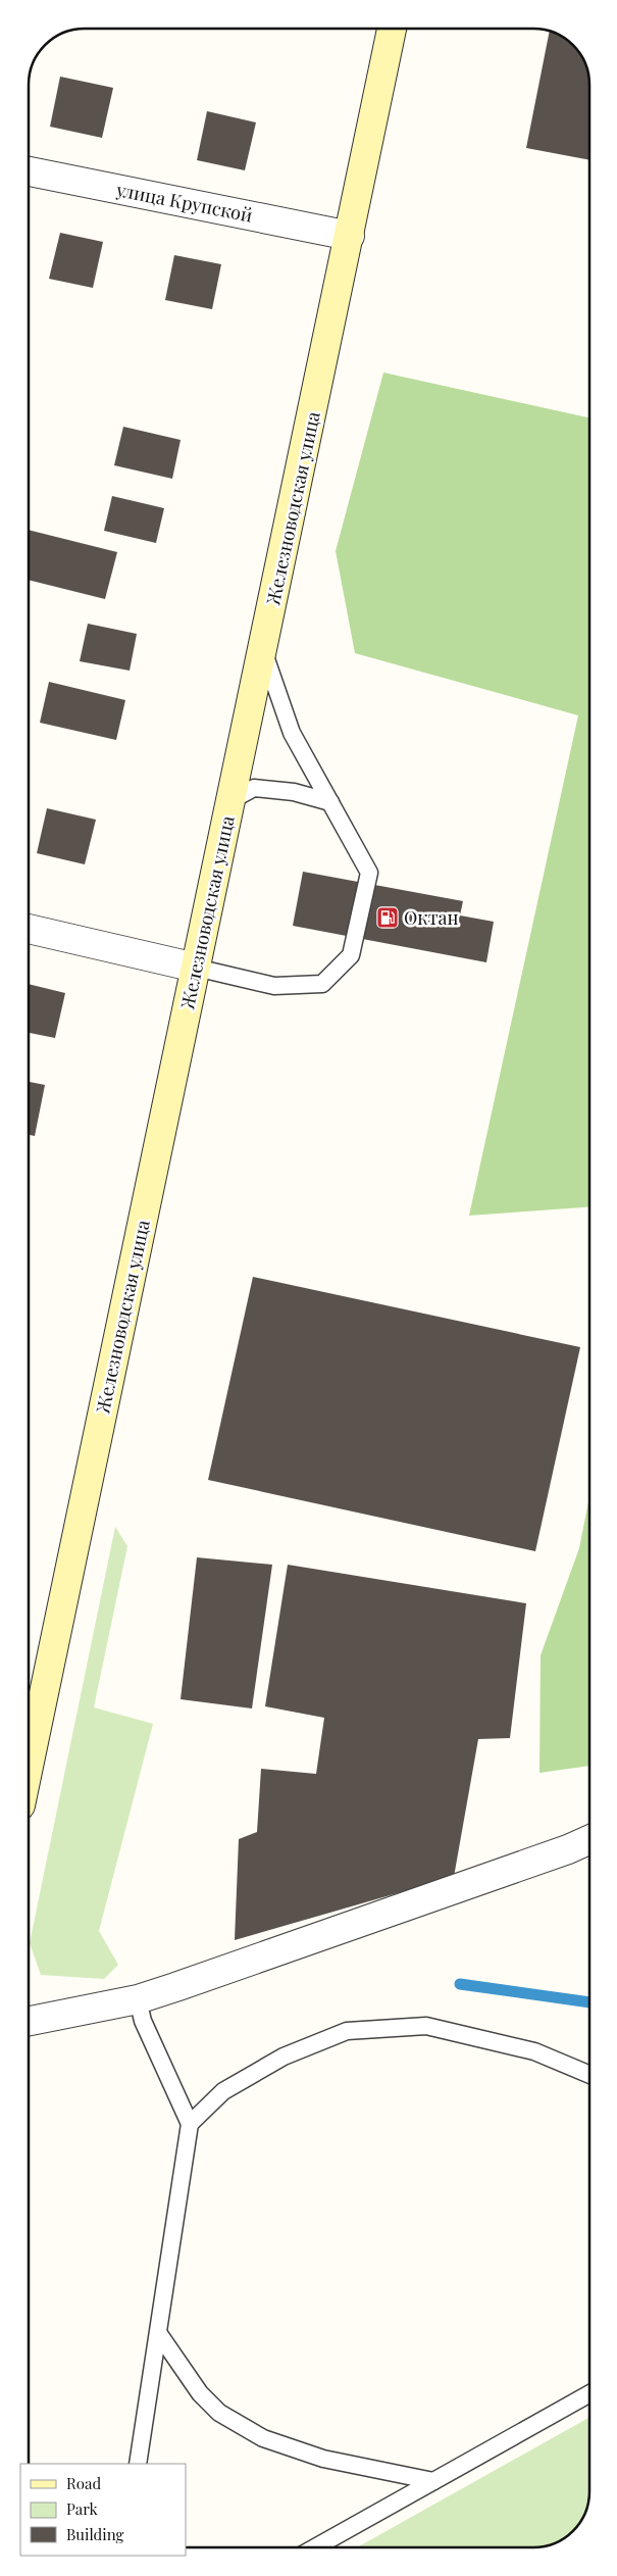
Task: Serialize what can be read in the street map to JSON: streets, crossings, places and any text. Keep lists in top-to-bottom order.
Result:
{
  "streets": {
    "main road": ["Железноводская улица"],
    "street": ["улица Крупской"]
  },
  "crossings": [
    ["улица Крупской", "Железноводская улица"]
  ],
  "places": {
    "fuel station": ["Октан"]
  },
  "legend": ["Road", "Park", "Building"]
}
